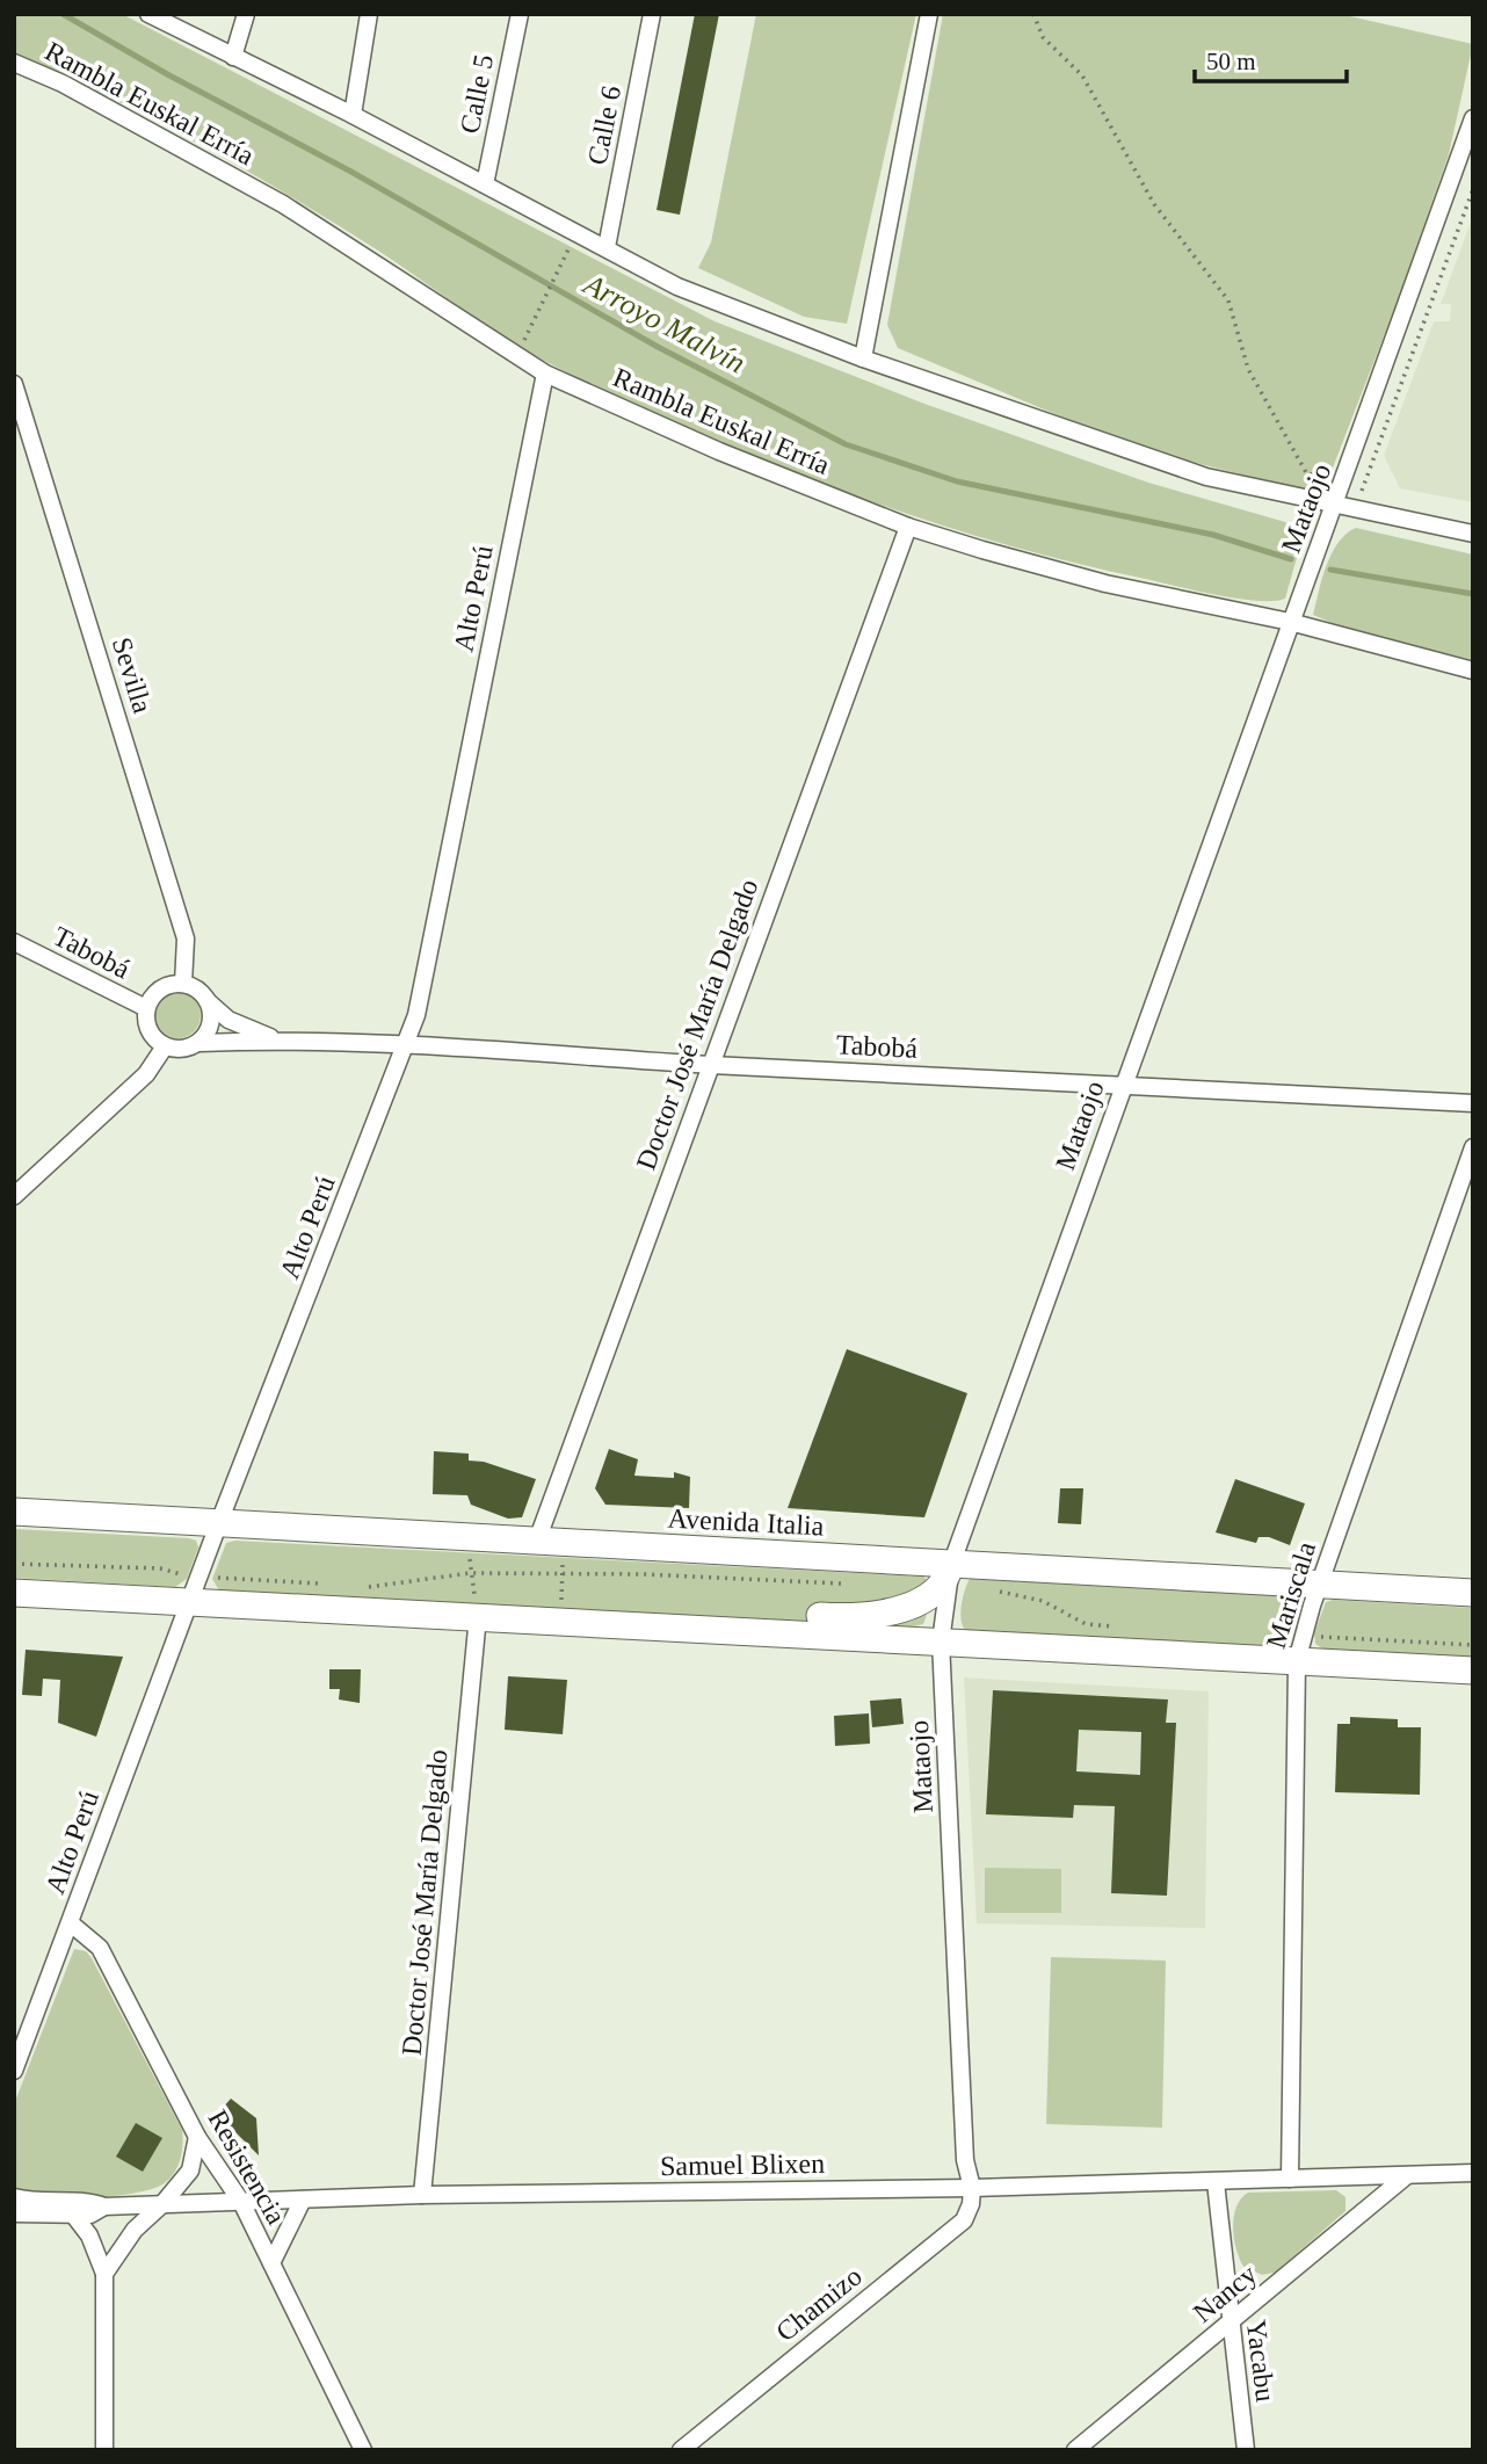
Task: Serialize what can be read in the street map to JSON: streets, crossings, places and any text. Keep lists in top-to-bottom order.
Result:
{
  "streets": {
    "main road": ["Avenida Italia"],
    "street": [
      "Calle 5",
      "Rambla Euskal Erría",
      "Calle 6",
      "Mataojo",
      "Alto Perú",
      "Sevilla",
      "Tabobá",
      "Doctor José María Delgado",
      "Mariscala",
      "Samuel Blixen",
      "Resistencia",
      "Nancy",
      "Chamizo",
      "Yacabu"
    ]
  },
  "crossings": [
    ["Rambla Euskal Erría", "Mataojo"],
    ["Rambla Euskal Erría", "Alto Perú"],
    ["Rambla Euskal Erría", "Doctor José María Delgado"],
    ["Mataojo", "Tabobá"],
    ["Mataojo", "Avenida Italia"],
    ["Mataojo", "Samuel Blixen"],
    ["Mataojo", "Chamizo"],
    ["Alto Perú", "Tabobá"],
    ["Alto Perú", "Avenida Italia"],
    ["Alto Perú", "Resistencia"],
    ["Sevilla", "Tabobá"],
    ["Tabobá", "Doctor José María Delgado"],
    ["Doctor José María Delgado", "Avenida Italia"],
    ["Doctor José María Delgado", "Samuel Blixen"],
    ["Avenida Italia", "Mariscala"],
    ["Mariscala", "Samuel Blixen"],
    ["Samuel Blixen", "Resistencia"],
    ["Samuel Blixen", "Nancy"],
    ["Samuel Blixen", "Chamizo"],
    ["Samuel Blixen", "Yacabu"],
    ["Nancy", "Yacabu"]
  ],
  "water": ["Arroyo Malvín"],
  "scale_bar": "50 m"
}
